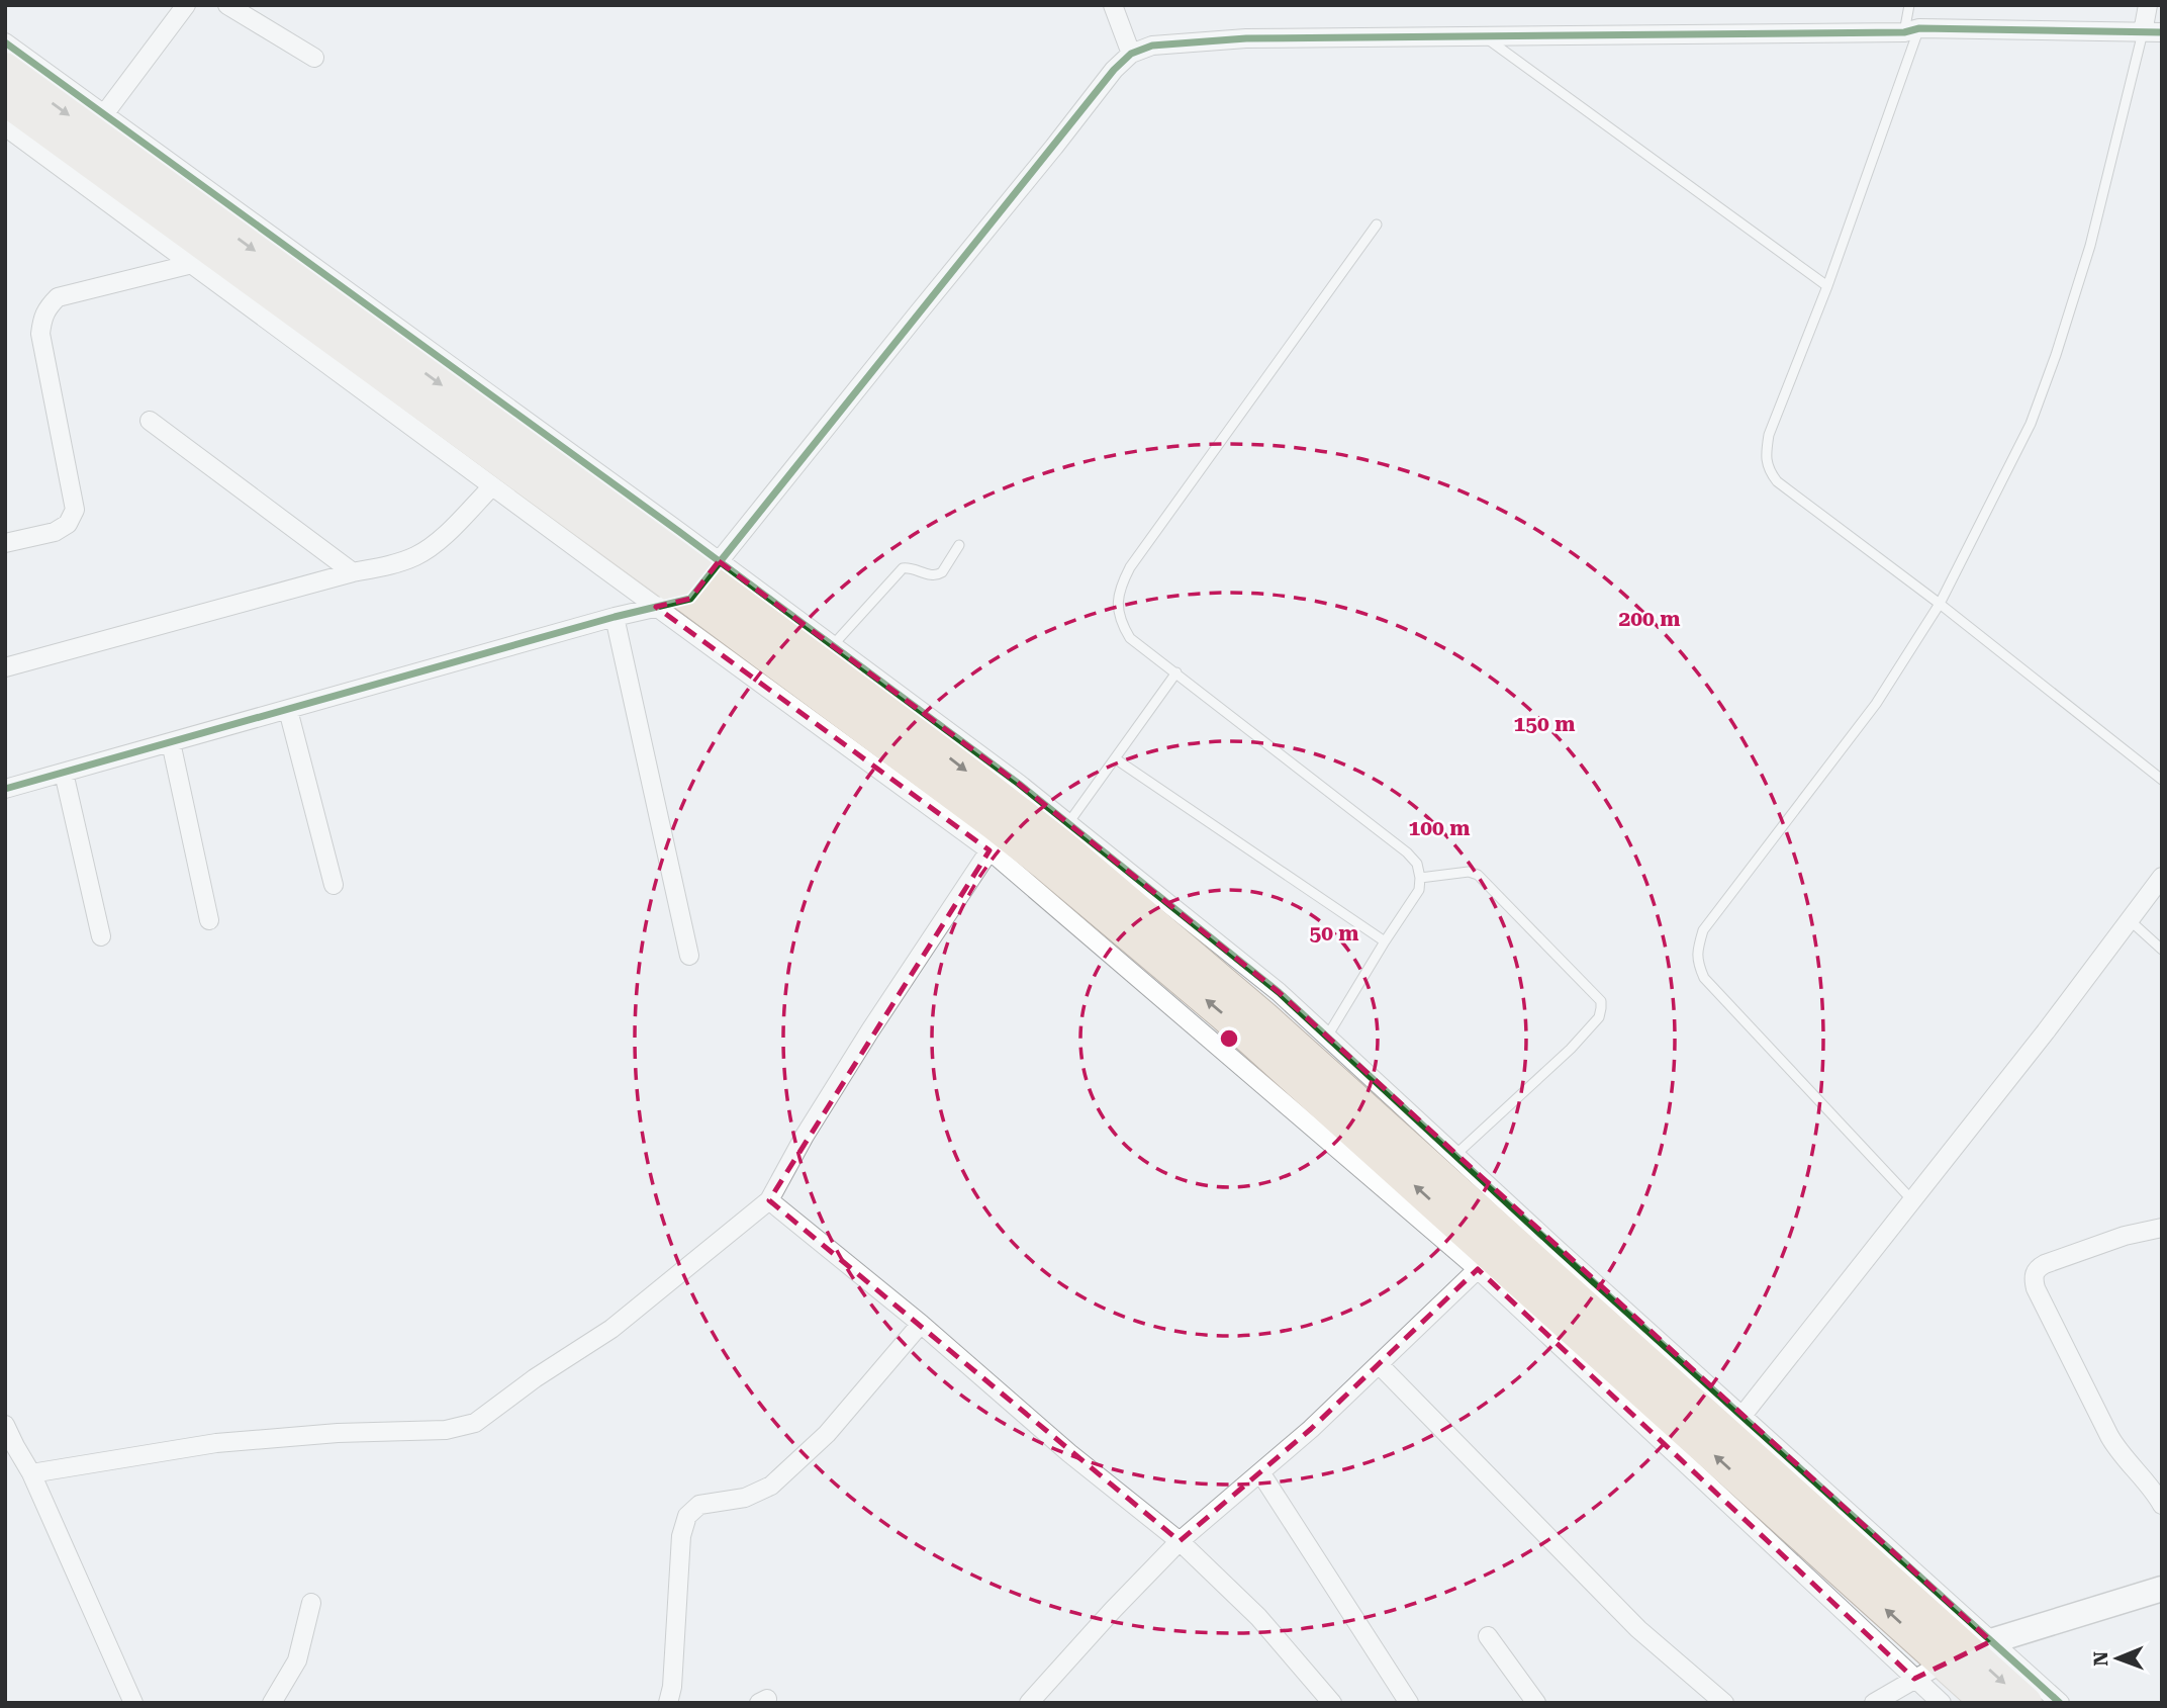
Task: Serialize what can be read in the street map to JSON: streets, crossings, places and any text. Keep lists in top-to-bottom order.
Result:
{
  "north": "left",
  "rings": [
    "200 m",
    "150 m",
    "100 m",
    "50 m"
  ]
}
